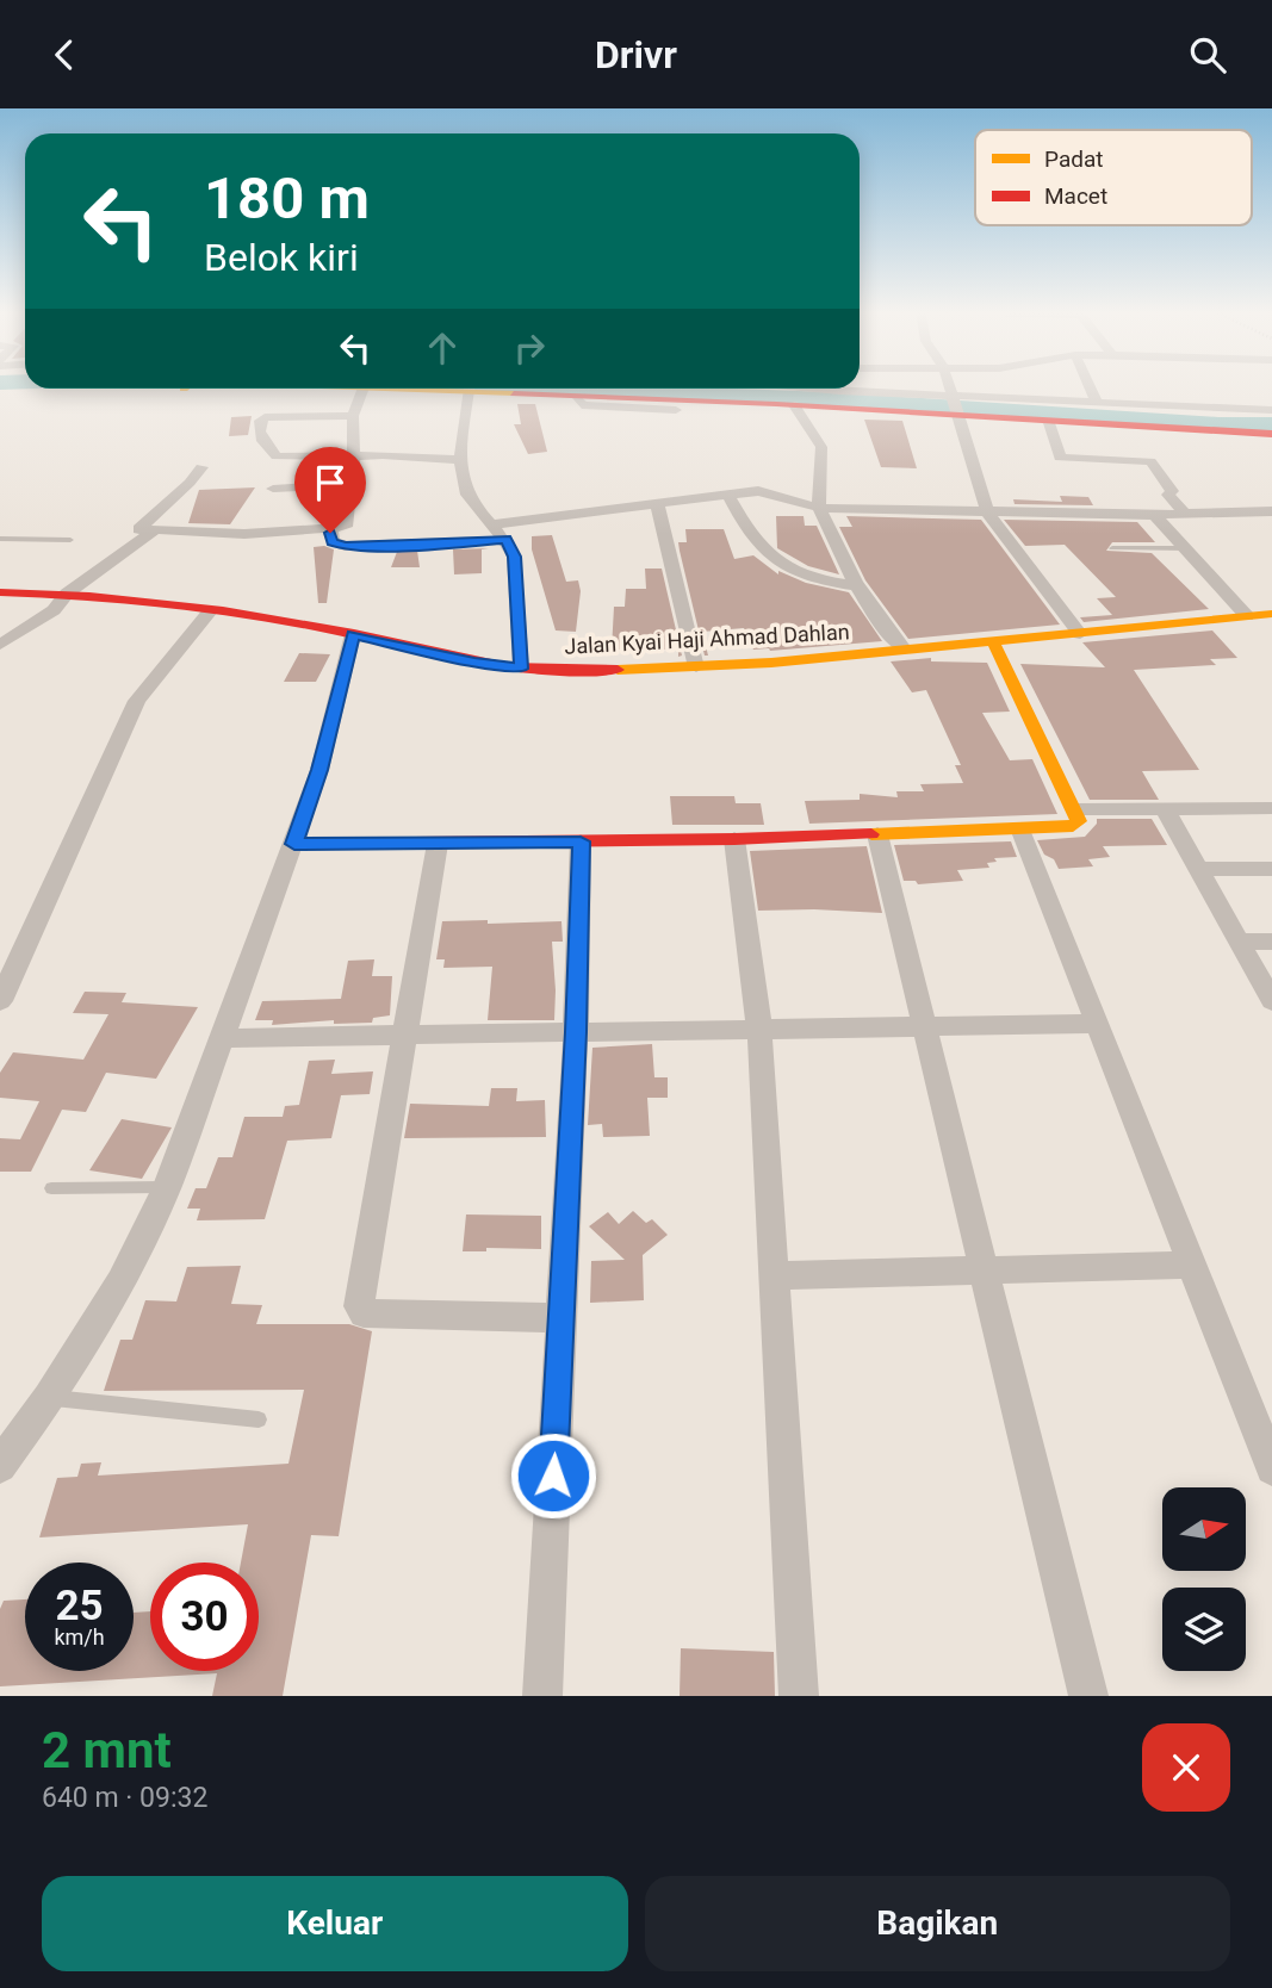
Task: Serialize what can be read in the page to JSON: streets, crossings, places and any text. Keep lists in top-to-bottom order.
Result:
{
  "streets": {
    "street": ["Jalan Kyai Haji Ahmad Dahlan"]
  },
  "legend": ["Padat", "Macet"],
  "north": "right",
  "page": {
    "header": "Drivr",
    "turn": ["180 m", "Belok kiri"],
    "speed": "25 km/h",
    "limit": "30",
    "heading": ["2 mnt", "640 m · 09:32"],
    "buttons": ["Keluar", "Bagikan"]
  }
}
